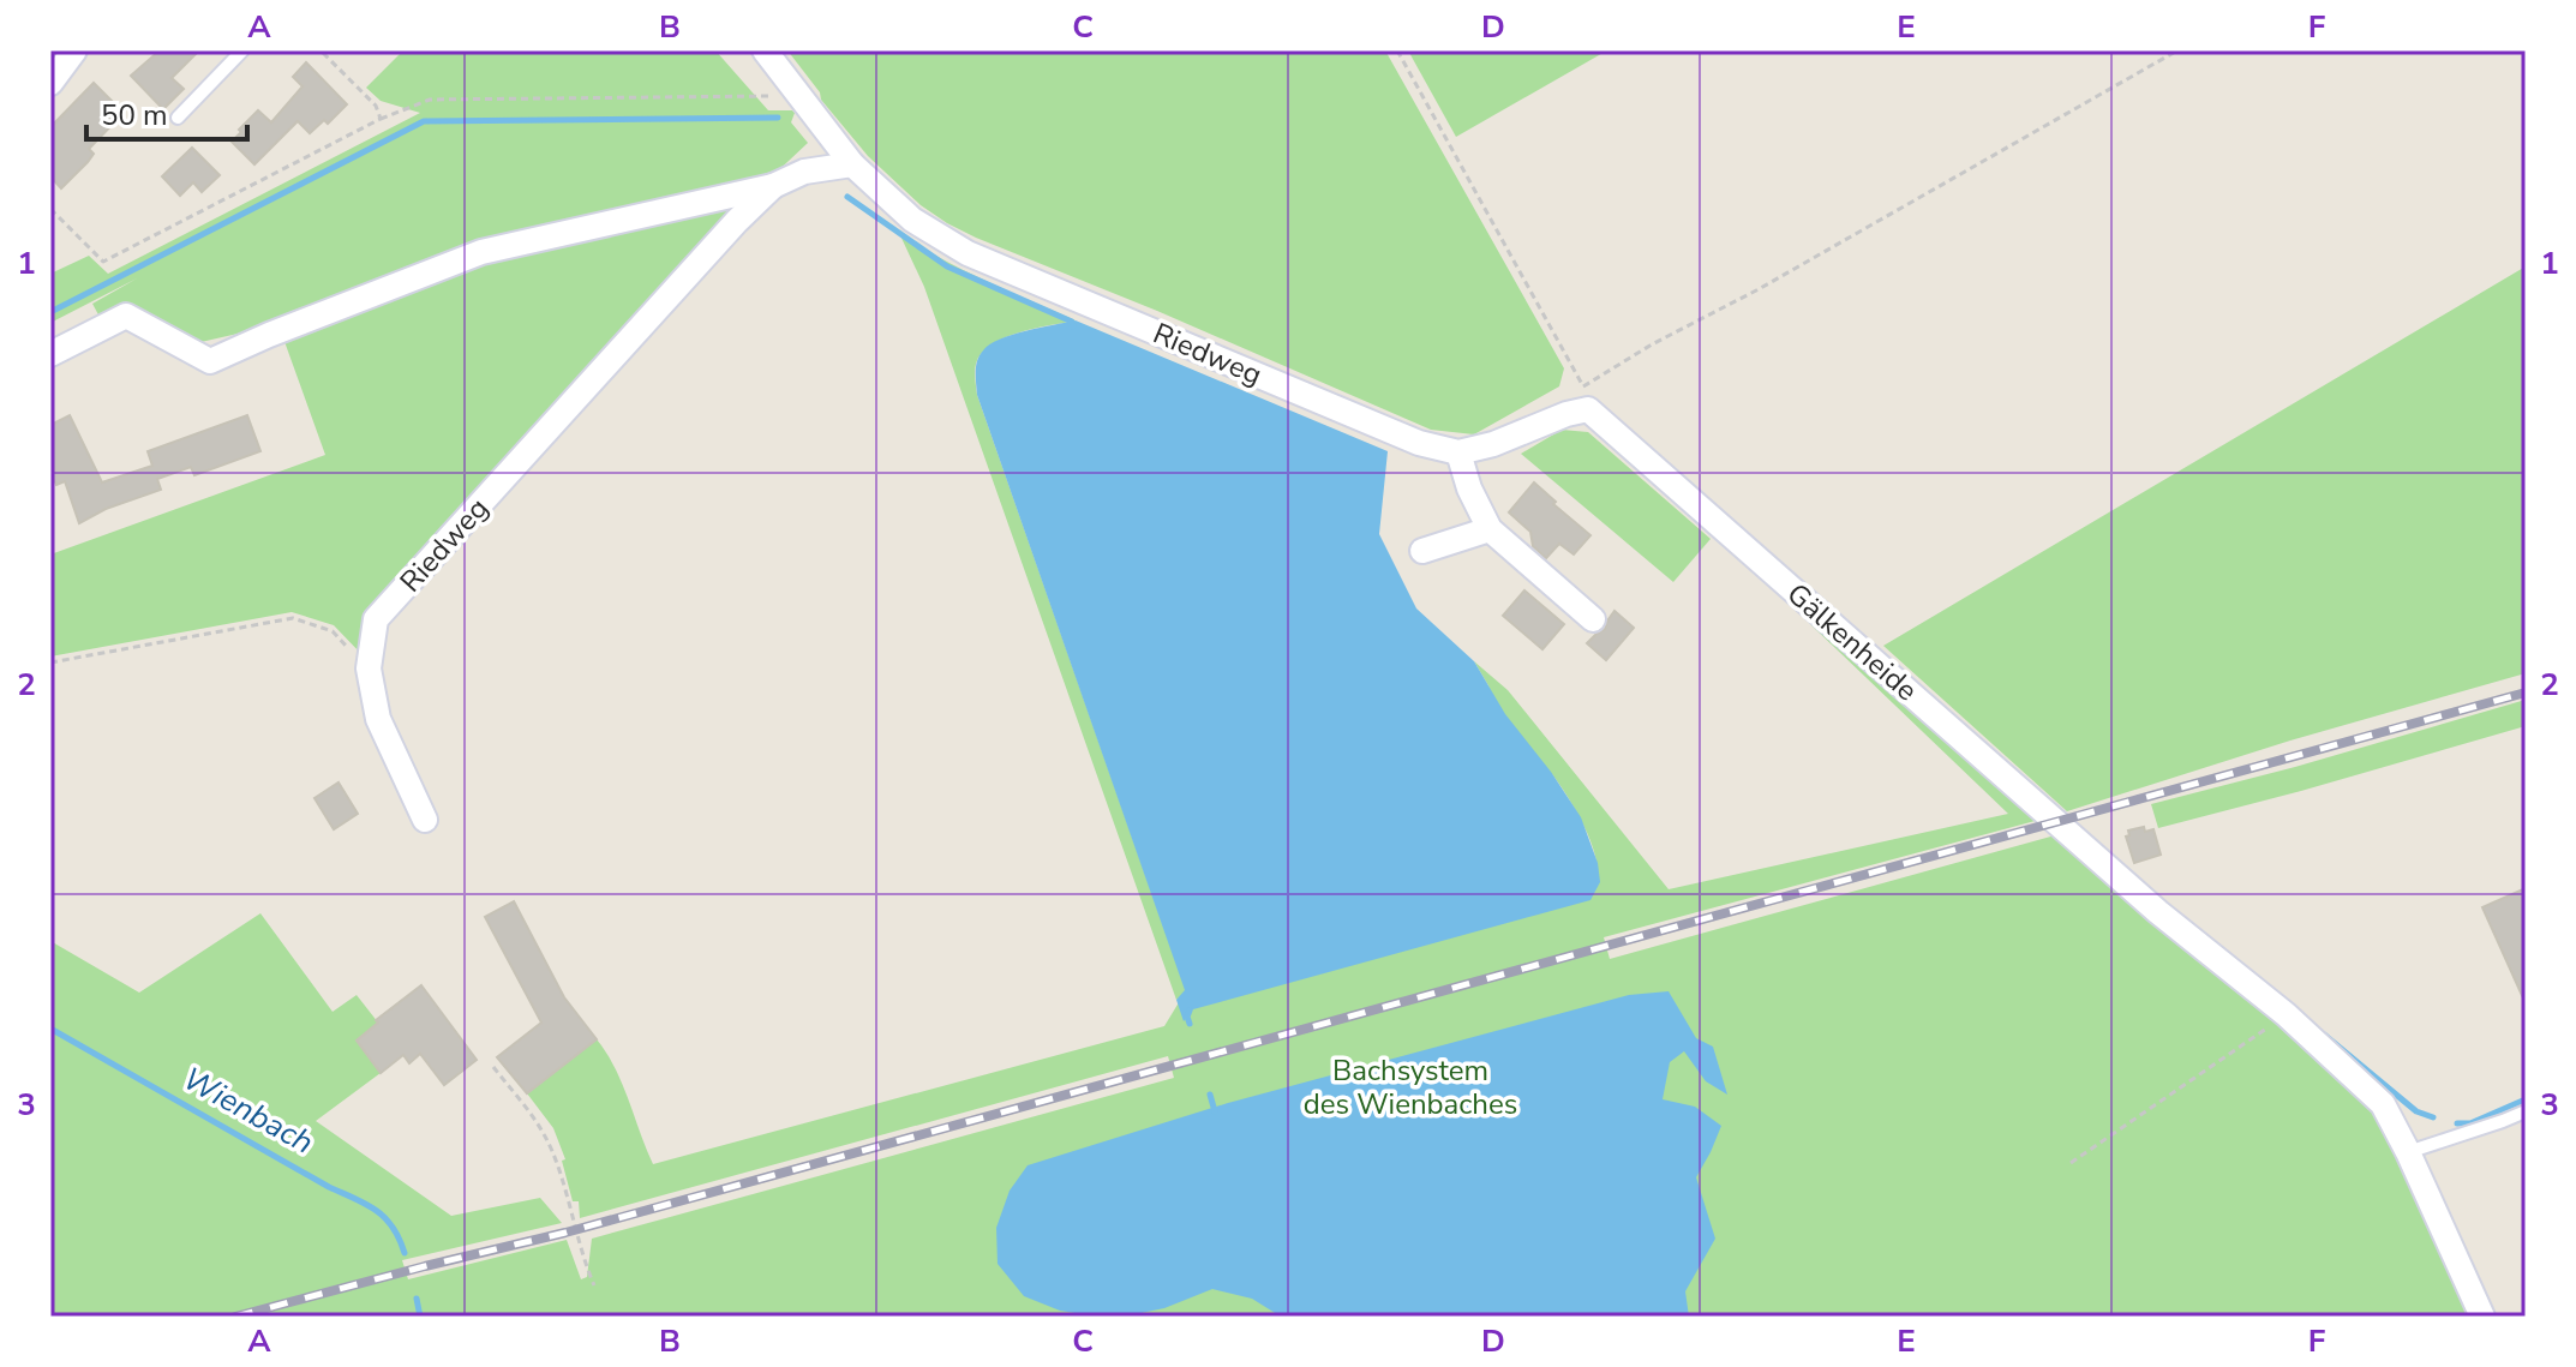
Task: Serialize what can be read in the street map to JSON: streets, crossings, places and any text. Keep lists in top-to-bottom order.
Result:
{
  "streets": {
    "street": ["Riedweg", "Gälkenheide"]
  },
  "water": ["Wienbach"],
  "parks": ["Bachsystem des Wienbaches"],
  "scale_bar": "50 m",
  "grid": {
    "columns": [
      "A",
      "B",
      "C",
      "D",
      "E",
      "F"
    ],
    "rows": ["1", "2", "3"]
  }
}
